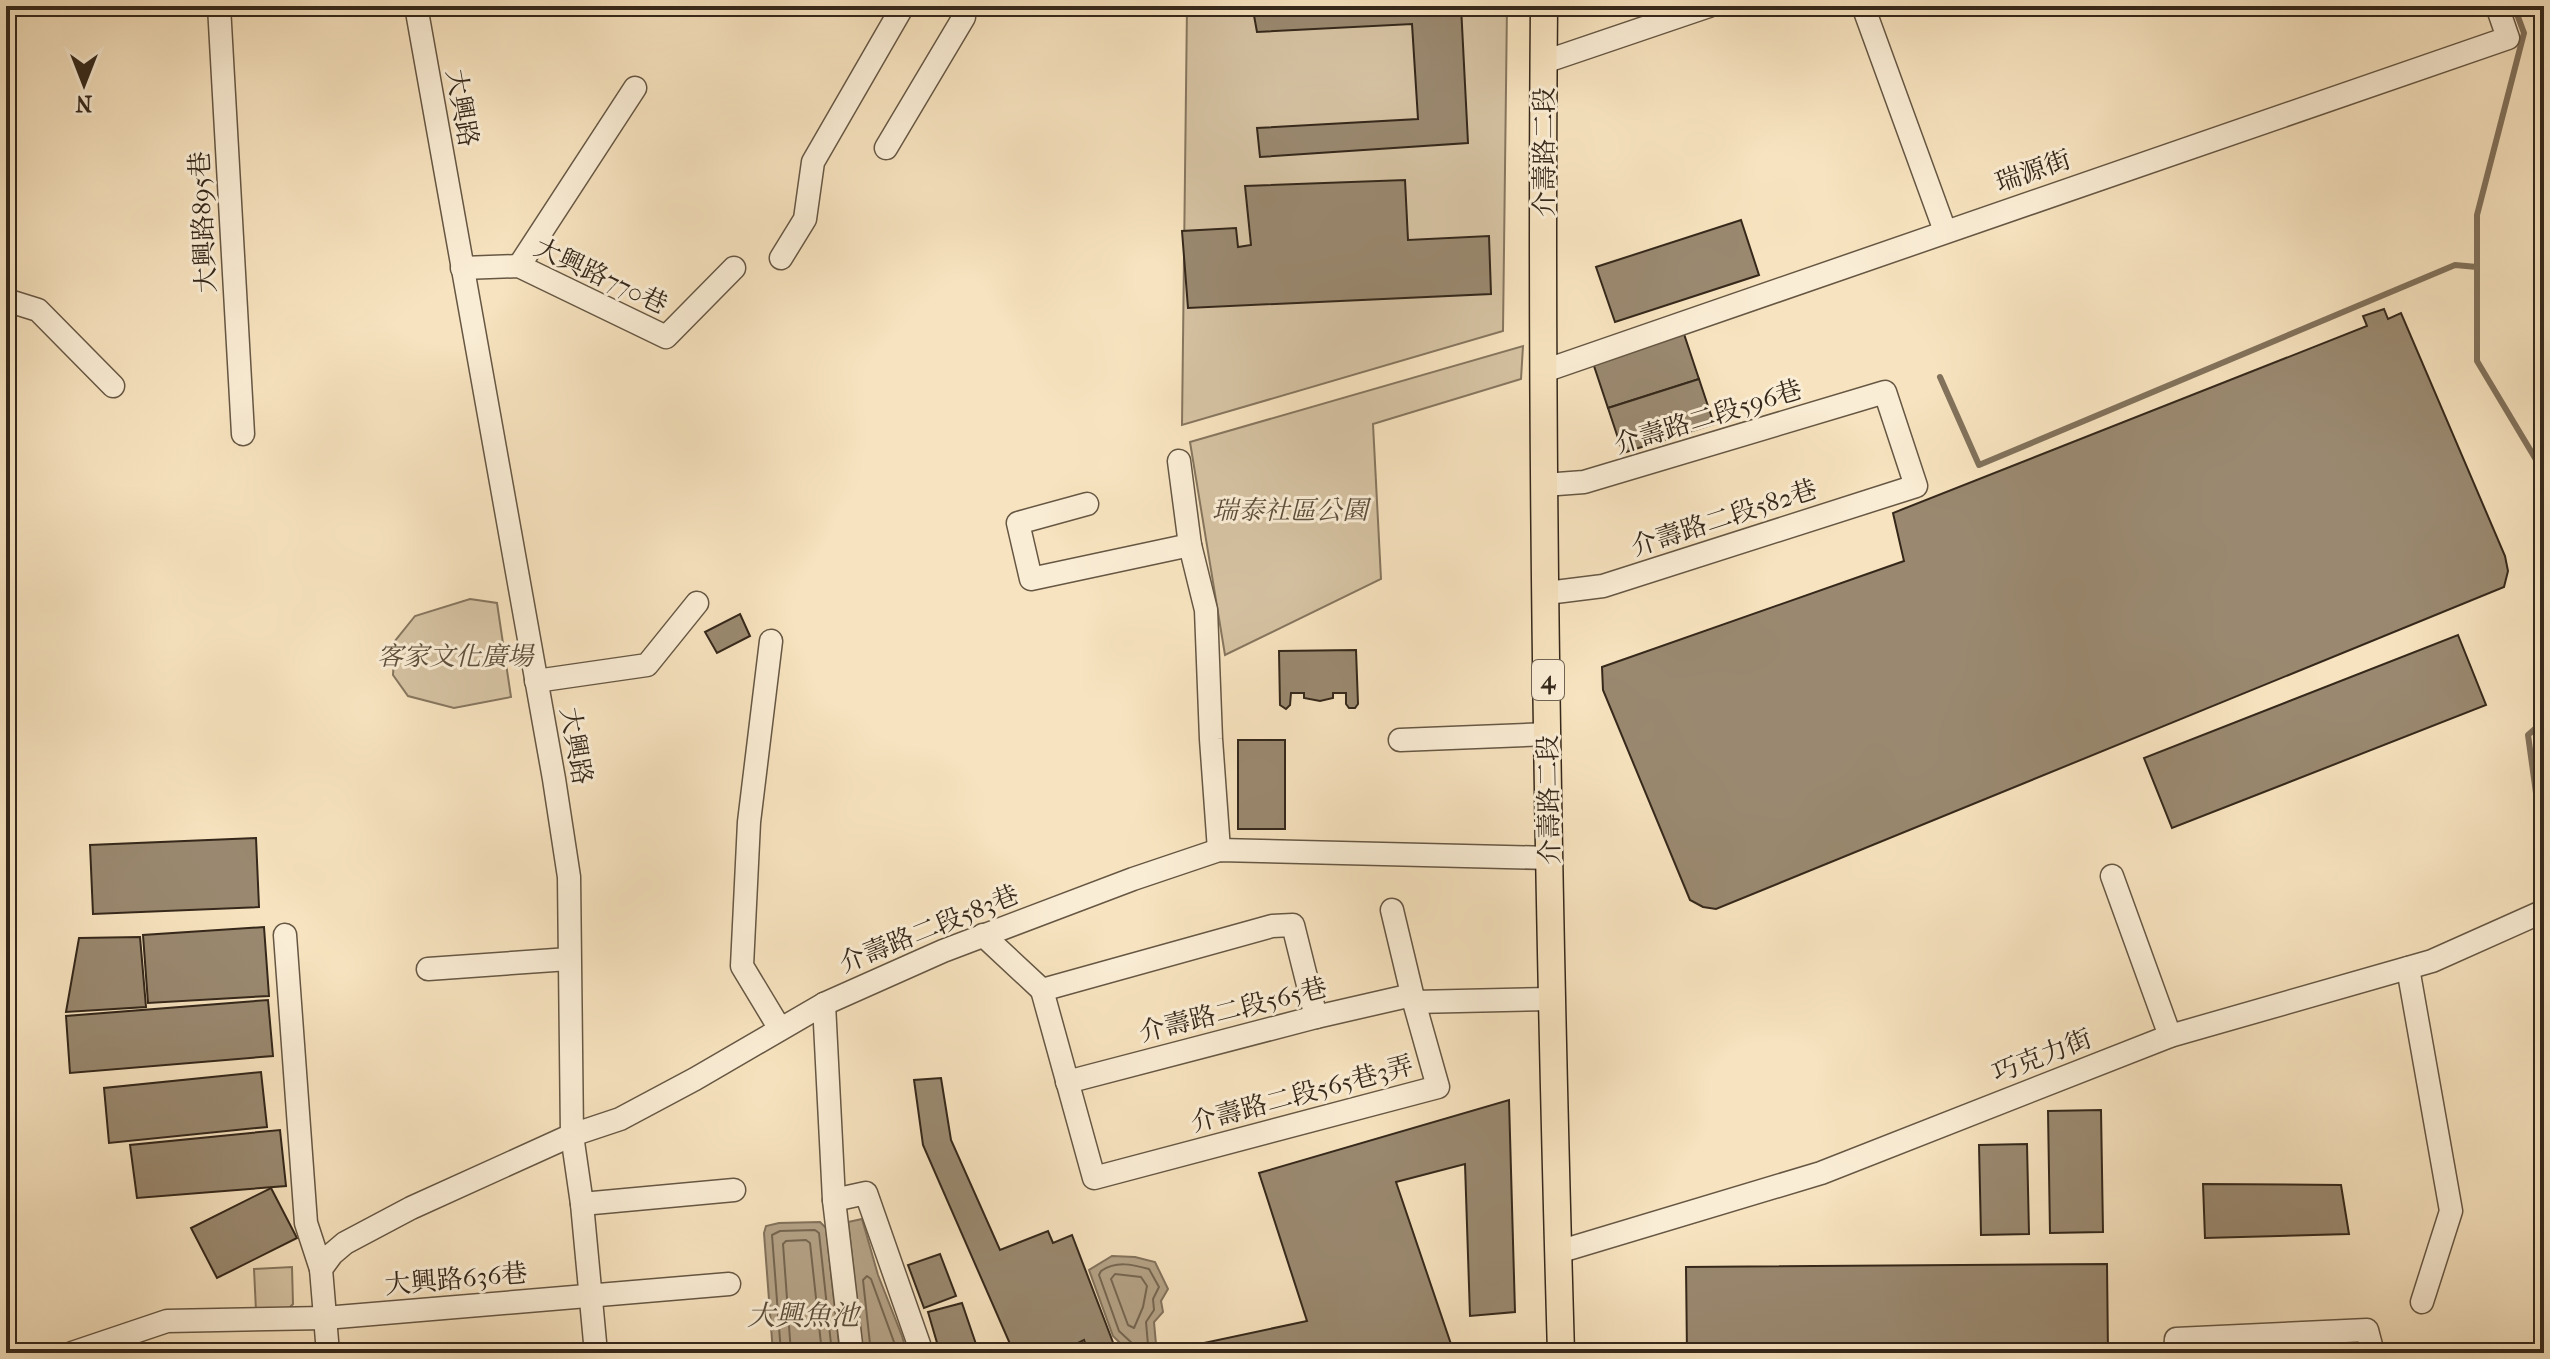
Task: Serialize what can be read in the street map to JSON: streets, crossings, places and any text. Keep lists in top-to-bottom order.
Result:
{
  "streets": {
    "main road": ["介壽路二段", "4"],
    "street": [
      "大興路",
      "瑞源街",
      "大興路895巷",
      "大興路770巷",
      "介壽路二段596巷",
      "介壽路二段582巷",
      "介壽路二段583巷",
      "介壽路二段565巷",
      "巧克力街",
      "介壽路二段565巷3弄",
      "大興路636巷"
    ]
  },
  "crossings": [
    ["大興路", "大興路770巷"],
    ["大興路", "介壽路二段583巷"],
    ["介壽路二段", "瑞源街"],
    ["介壽路二段", "介壽路二段596巷"],
    ["介壽路二段", "介壽路二段582巷"],
    ["介壽路二段", "介壽路二段583巷"],
    ["介壽路二段", "介壽路二段565巷"],
    ["介壽路二段", "巧克力街"],
    ["介壽路二段596巷", "介壽路二段582巷"],
    ["介壽路二段565巷", "介壽路二段565巷3弄"]
  ],
  "water": ["大興魚池"],
  "parks": ["瑞泰社區公園", "客家文化廣場"],
  "north": "bottom"
}
